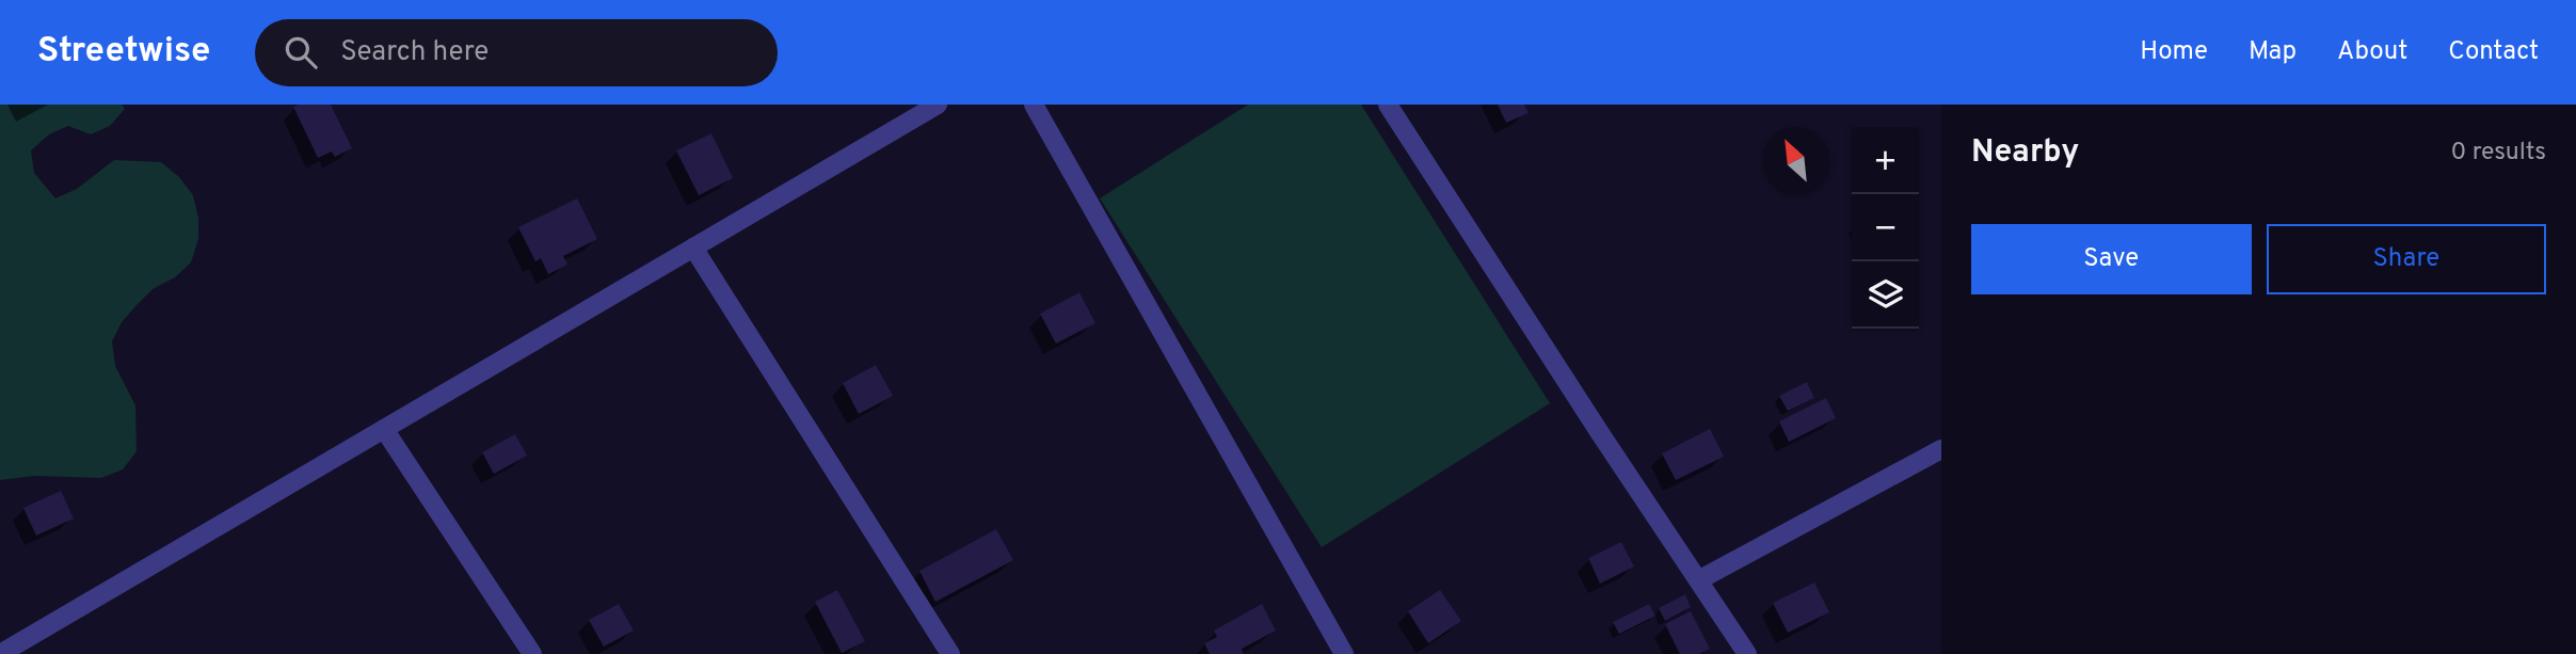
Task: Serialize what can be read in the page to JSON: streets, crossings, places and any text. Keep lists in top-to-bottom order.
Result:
{
  "north": "top left",
  "page": {
    "header": "Streetwise",
    "search": "Search here",
    "nav": [
      "Home",
      "Map",
      "About",
      "Contact"
    ],
    "heading": ["Nearby", "0 results"],
    "map_buttons": ["+", "−"],
    "buttons": ["Save", "Share"]
  }
}
